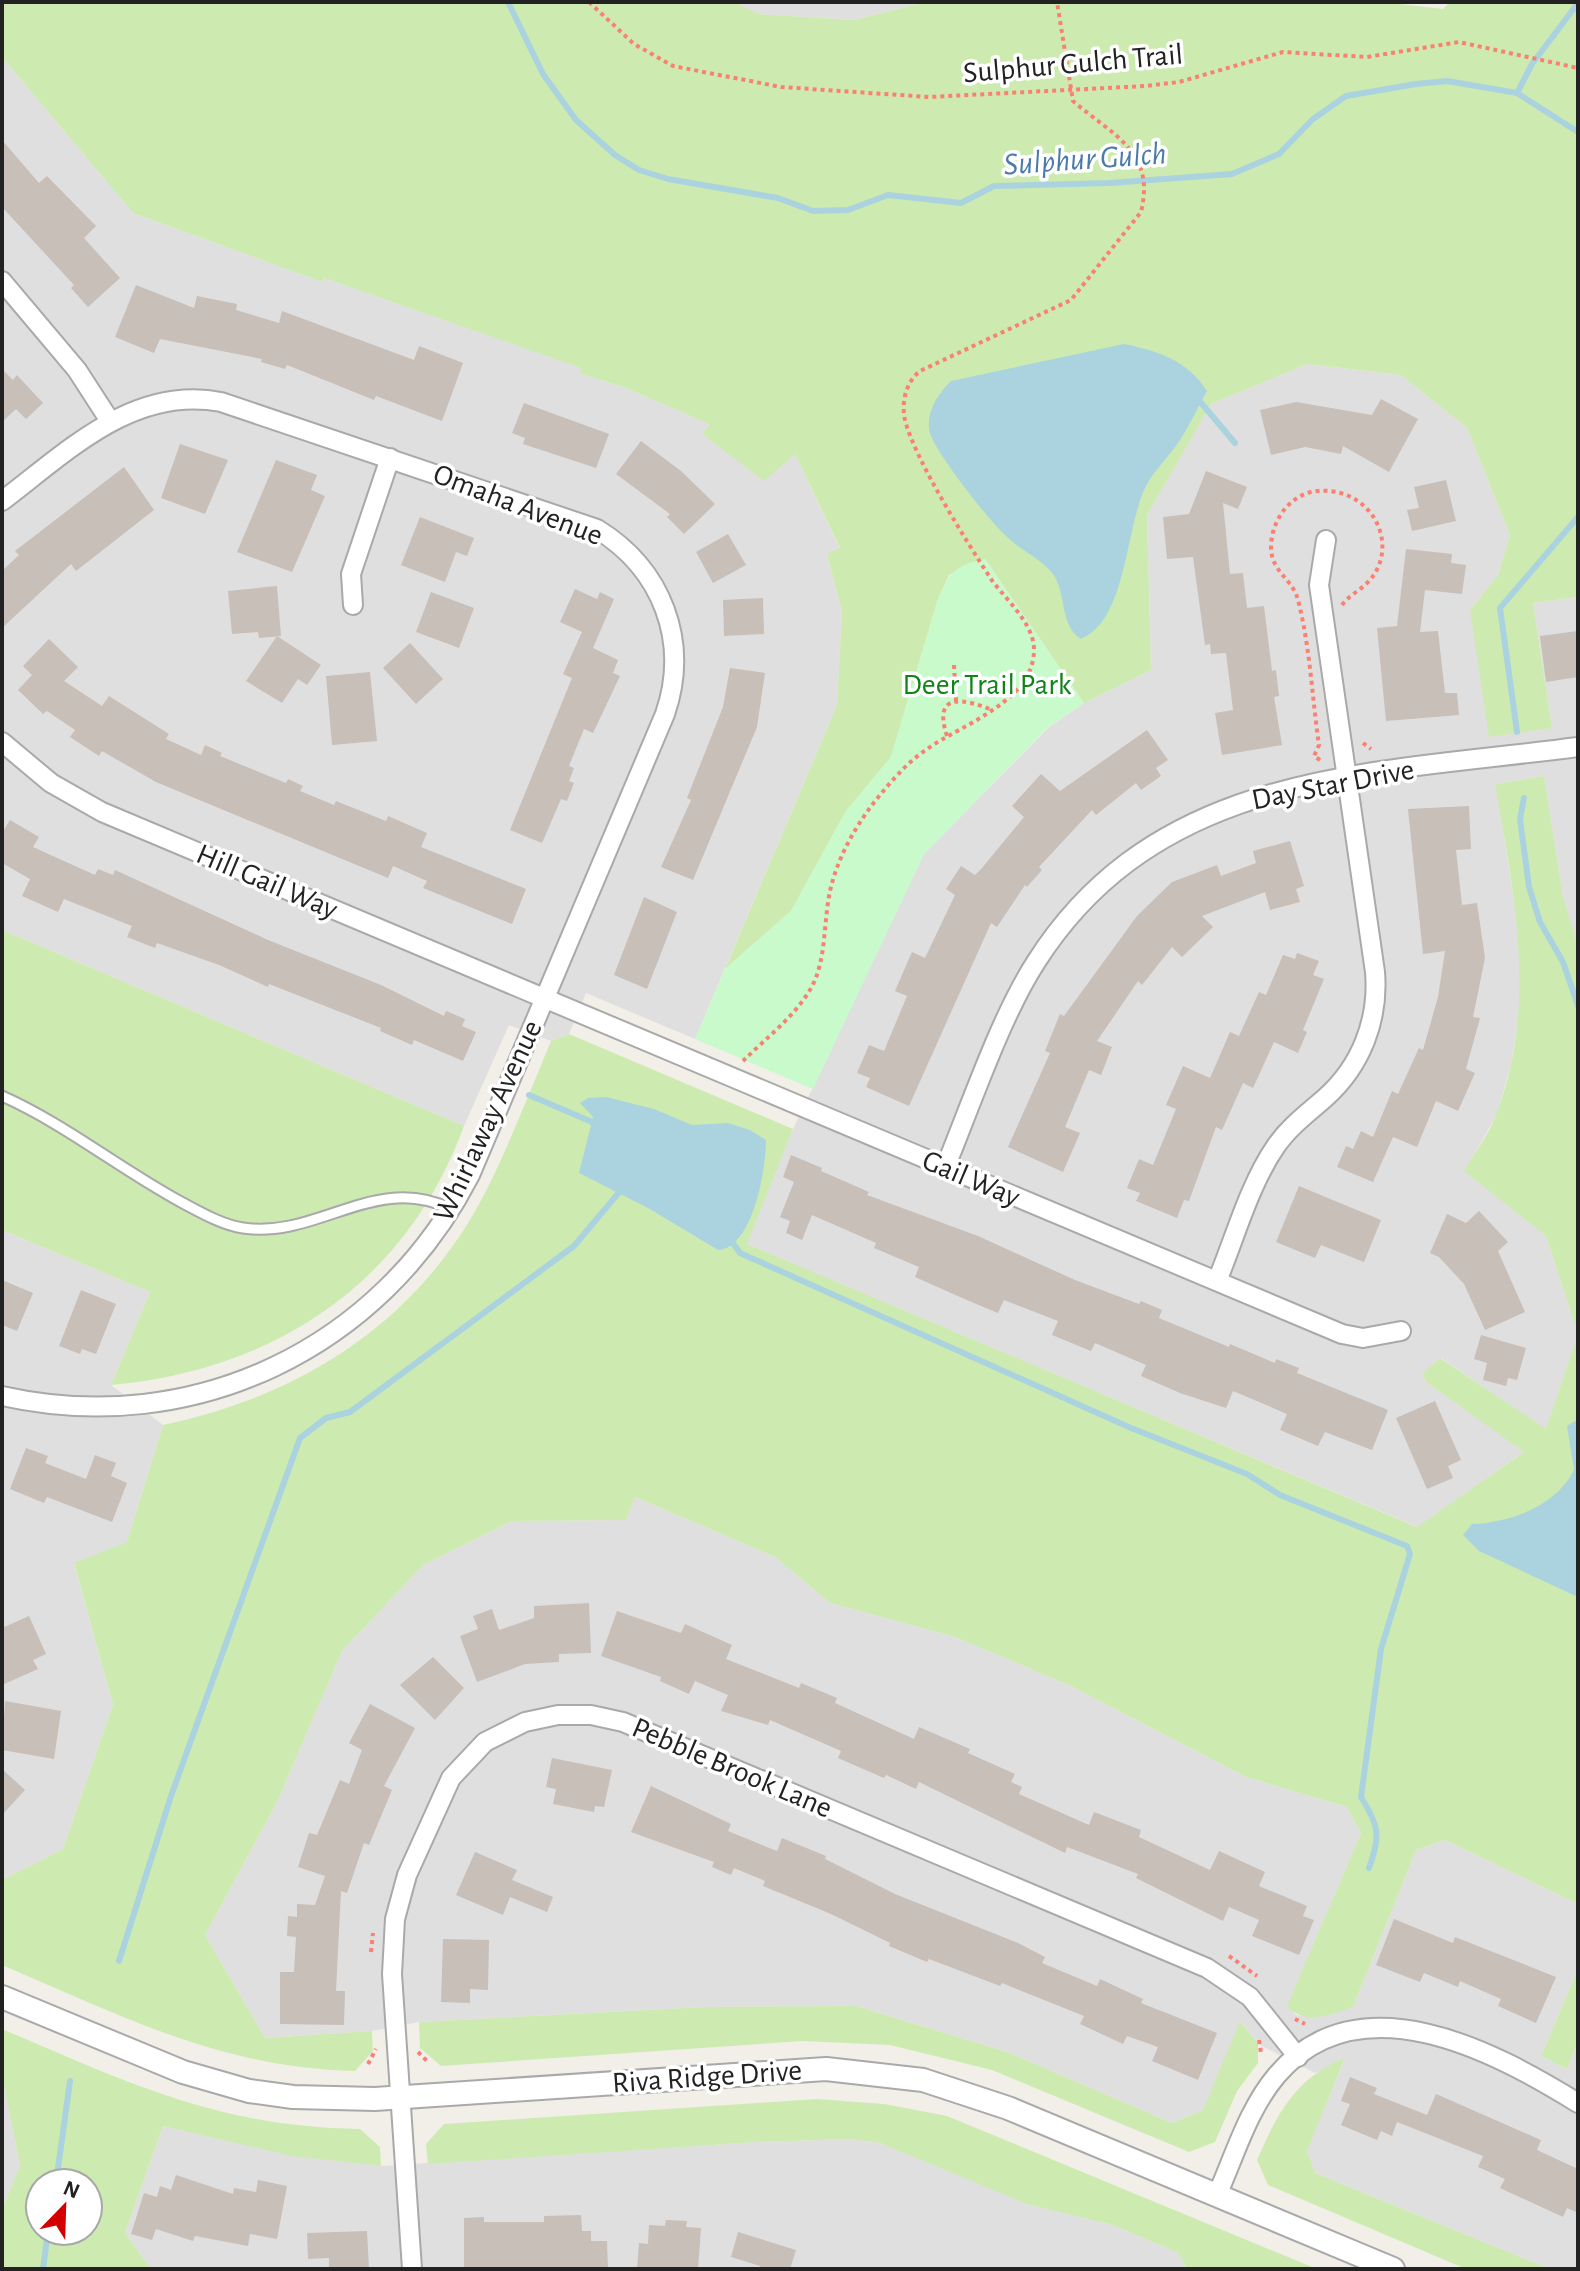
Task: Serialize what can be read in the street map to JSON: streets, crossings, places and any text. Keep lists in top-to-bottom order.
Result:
{
  "streets": {
    "street": [
      "Omaha Avenue",
      "Day Star Drive",
      "Hill Gail Way",
      "Whirlaway Avenue",
      "Gail Way",
      "Pebble Brook Lane",
      "Riva Ridge Drive"
    ],
    "path": ["Sulphur Gulch Trail"]
  },
  "crossings": [
    ["Omaha Avenue", "Hill Gail Way"],
    ["Omaha Avenue", "Whirlaway Avenue"],
    ["Omaha Avenue", "Gail Way"],
    ["Day Star Drive", "Gail Way"],
    ["Hill Gail Way", "Whirlaway Avenue"],
    ["Hill Gail Way", "Gail Way"],
    ["Whirlaway Avenue", "Gail Way"],
    ["Pebble Brook Lane", "Riva Ridge Drive"]
  ],
  "water": ["Sulphur Gulch"],
  "parks": ["Deer Trail Park"],
  "north": "top right"
}
